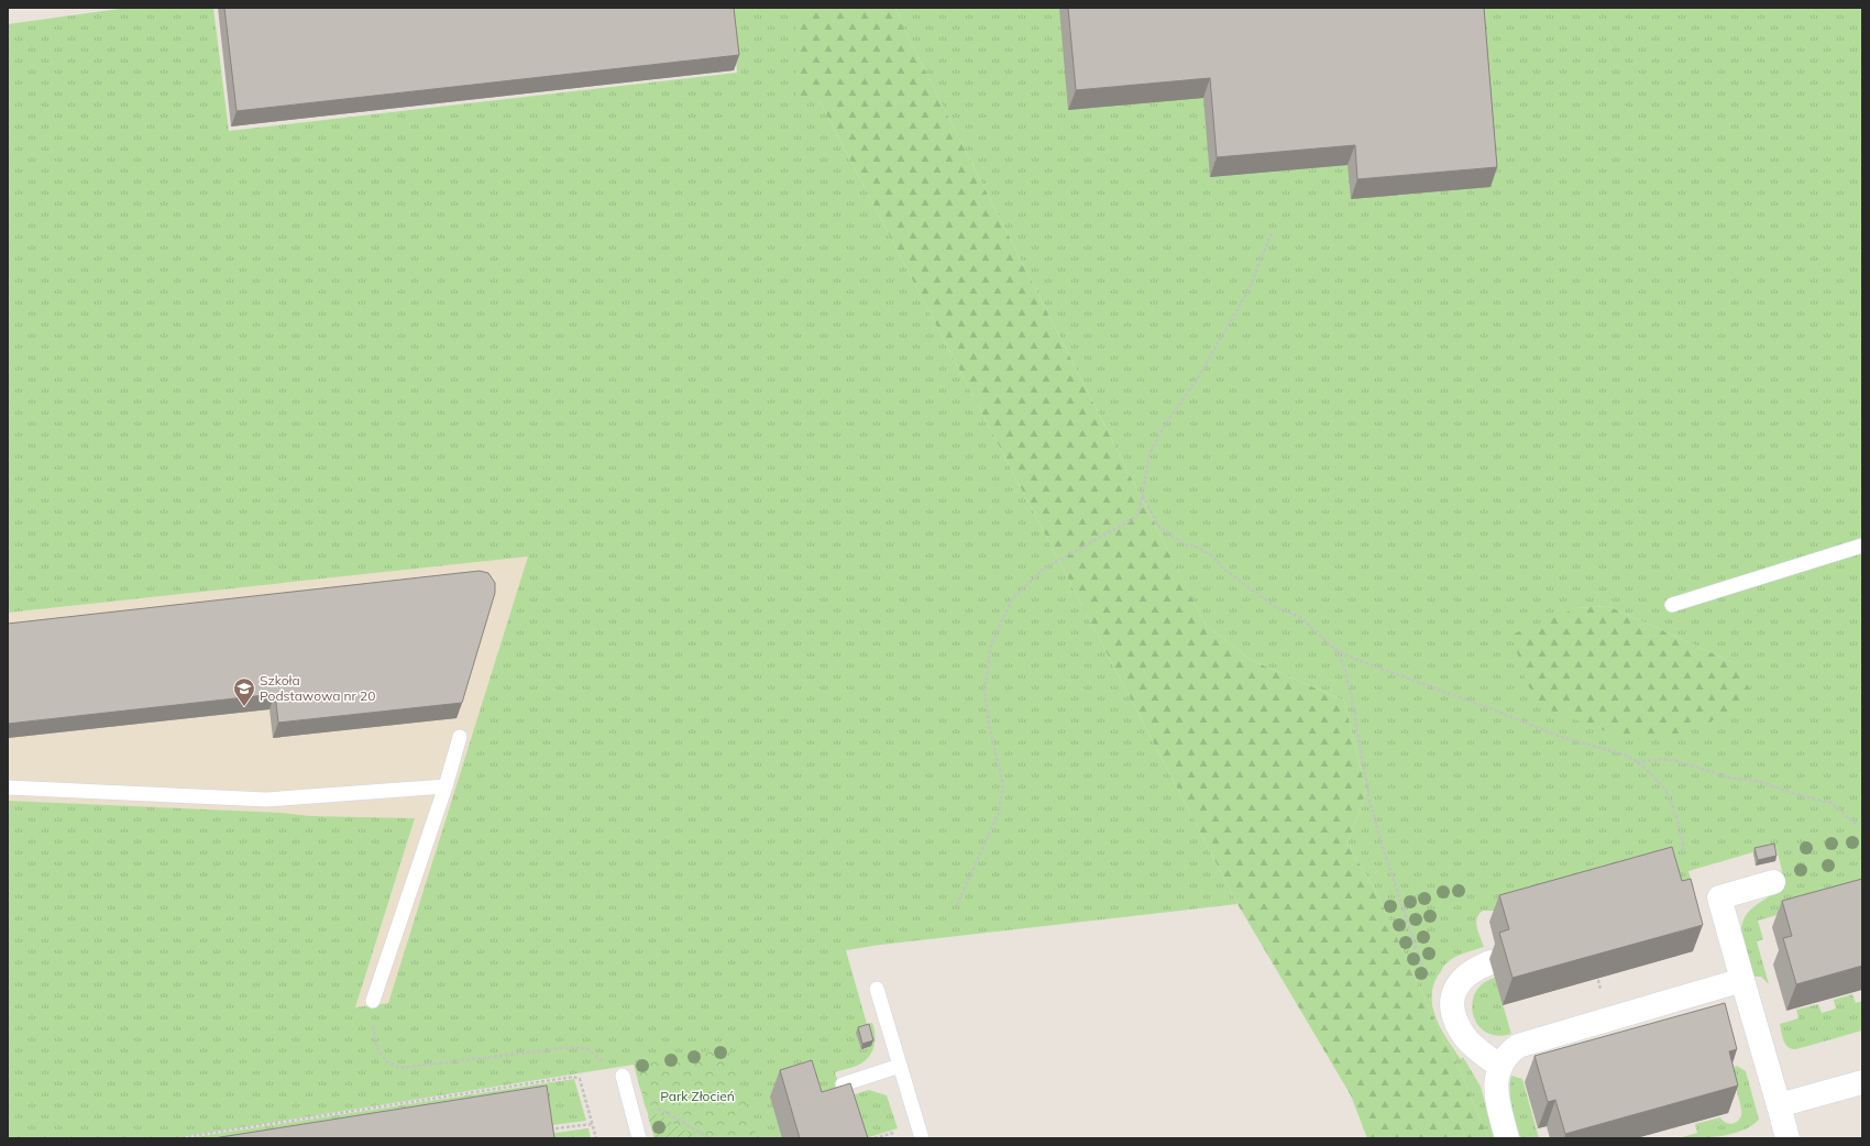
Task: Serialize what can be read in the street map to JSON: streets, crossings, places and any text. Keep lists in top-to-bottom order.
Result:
{
  "parks": ["Park Złocień"],
  "places": {
    "school or university": ["Szkoła Podstawowa nr 20"]
  }
}
